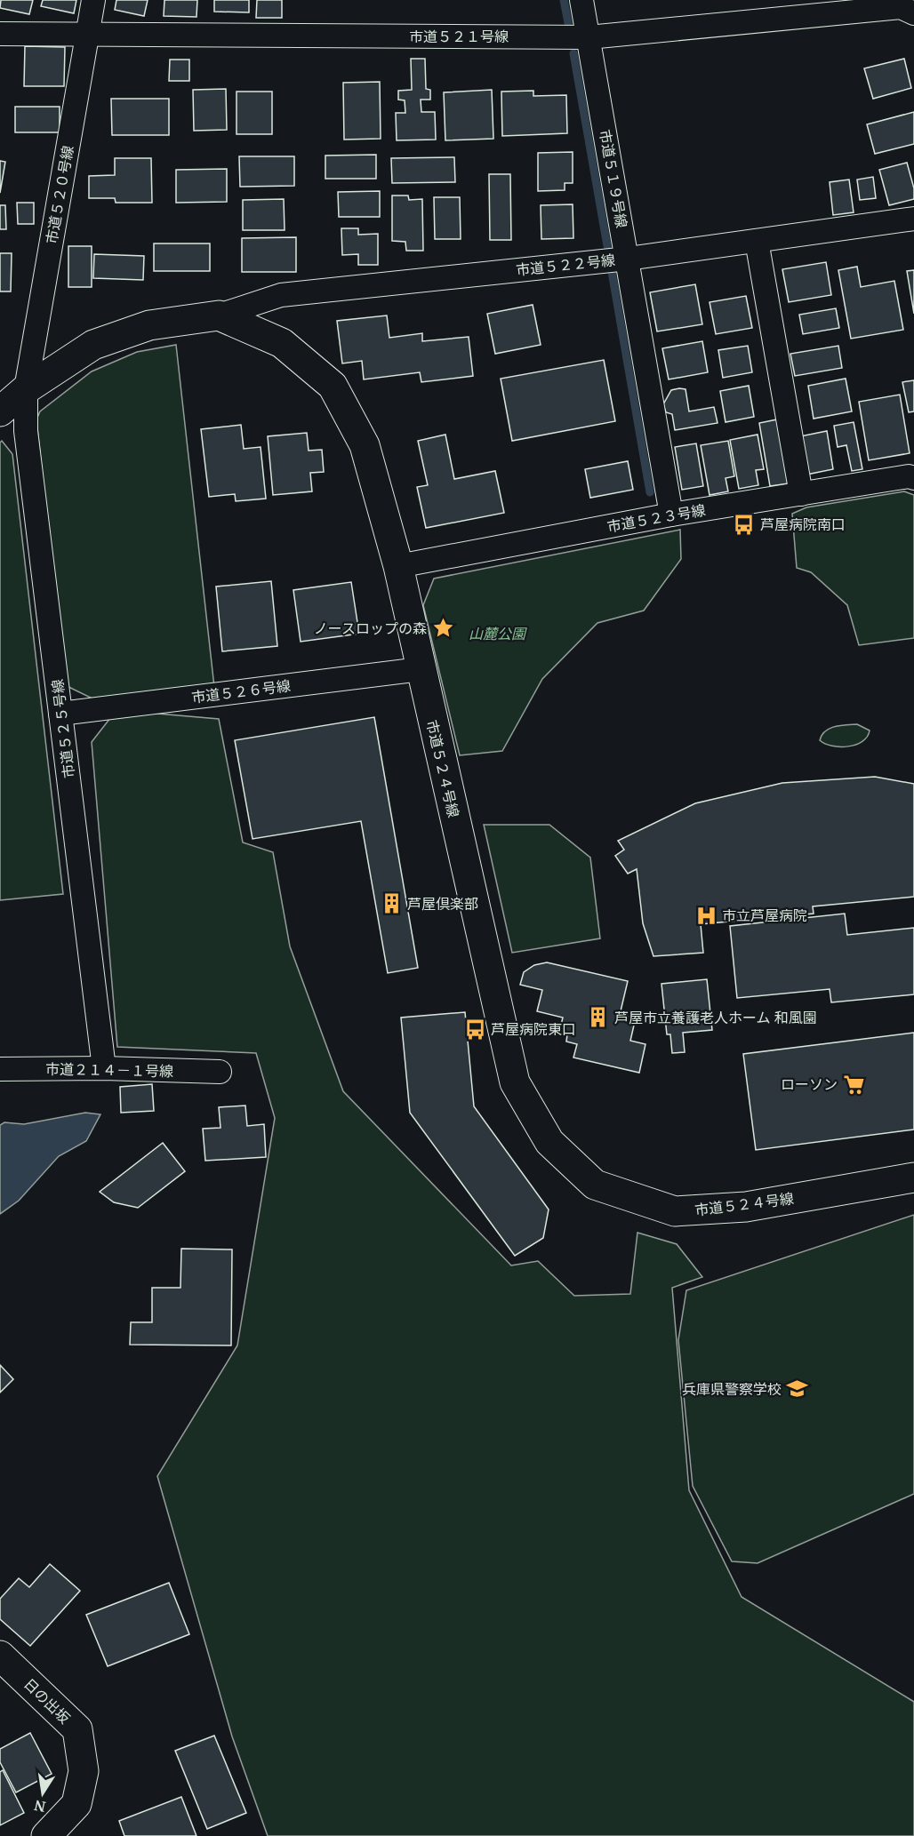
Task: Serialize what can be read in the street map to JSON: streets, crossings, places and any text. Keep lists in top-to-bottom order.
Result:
{
  "streets": {
    "street": [
      "市道５２１号線",
      "市道５１９号線",
      "市道５２０号線",
      "市道５２２号線",
      "市道５２３号線",
      "市道５２６号線",
      "市道５２５号線",
      "市道５２４号線",
      "市道２１４－１号線",
      "日の出坂"
    ]
  },
  "crossings": [
    ["市道５２１号線", "市道５１９号線"],
    ["市道５２１号線", "市道５２０号線"],
    ["市道５１９号線", "市道５２２号線"],
    ["市道５１９号線", "市道５２３号線"],
    ["市道５２０号線", "市道５２５号線"],
    ["市道５２２号線", "市道５２４号線"],
    ["市道５２３号線", "市道５２４号線"],
    ["市道５２６号線", "市道５２５号線"],
    ["市道５２６号線", "市道５２４号線"],
    ["市道５２５号線", "市道２１４－１号線"]
  ],
  "parks": ["山麓公園"],
  "places": {
    "bus stop": ["芦屋病院南口", "芦屋病院東口"],
    "place": ["ノースロップの森"],
    "building": ["芦屋倶楽部", "芦屋市立養護老人ホーム 和風園"],
    "hospital": ["市立芦屋病院"],
    "supermarket": ["ローソン"],
    "school or university": ["兵庫県警察学校"]
  },
  "north": "bottom"
}
